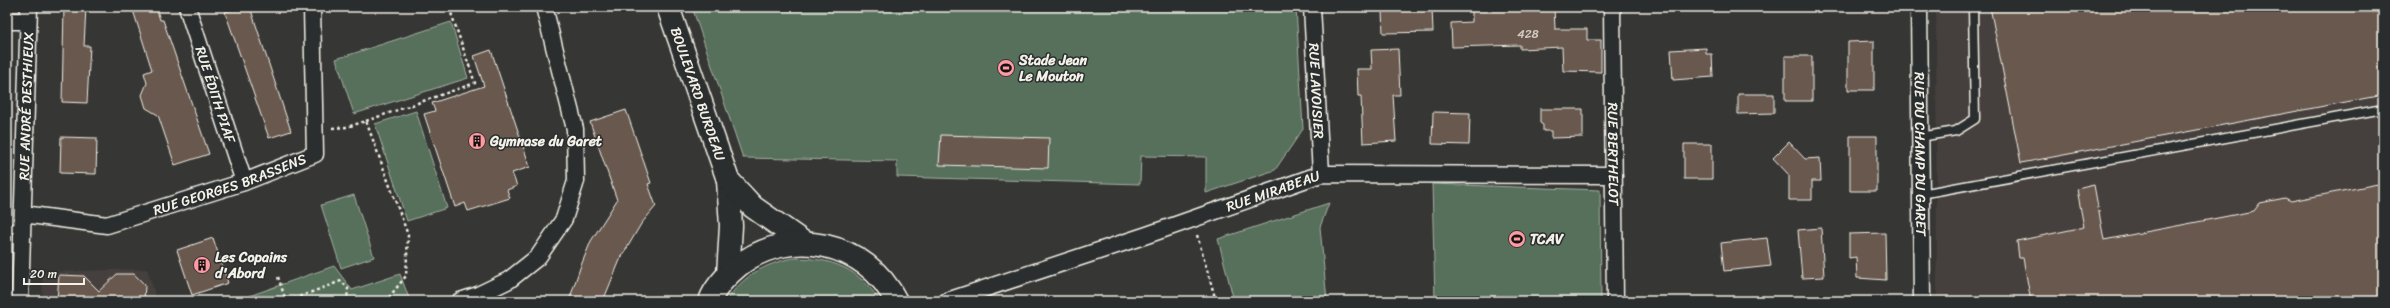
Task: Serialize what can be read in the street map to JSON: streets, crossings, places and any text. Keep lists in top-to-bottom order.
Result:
{
  "streets": {
    "main road": ["BOULEVARD BURDEAU"],
    "street": [
      "RUE LAVOISIER",
      "RUE ÉDITH PIAF",
      "RUE ANDRÉ DESTHIEUX",
      "RUE BERTHELOT",
      "RUE DU CHAMP DU GARET",
      "RUE GEORGES BRASSENS",
      "RUE MIRABEAU"
    ]
  },
  "crossings": [
    ["RUE LAVOISIER", "RUE MIRABEAU"],
    ["RUE ÉDITH PIAF", "RUE GEORGES BRASSENS"],
    ["RUE ANDRÉ DESTHIEUX", "RUE GEORGES BRASSENS"],
    ["RUE BERTHELOT", "RUE MIRABEAU"]
  ],
  "places": {
    "sports": ["Stade Jean Le Mouton", "TCAV"],
    "building": ["Gymnase du Garet", "Les Copains d'Abord"]
  },
  "house_numbers": ["428"],
  "scale_bar": "20 m"
}
